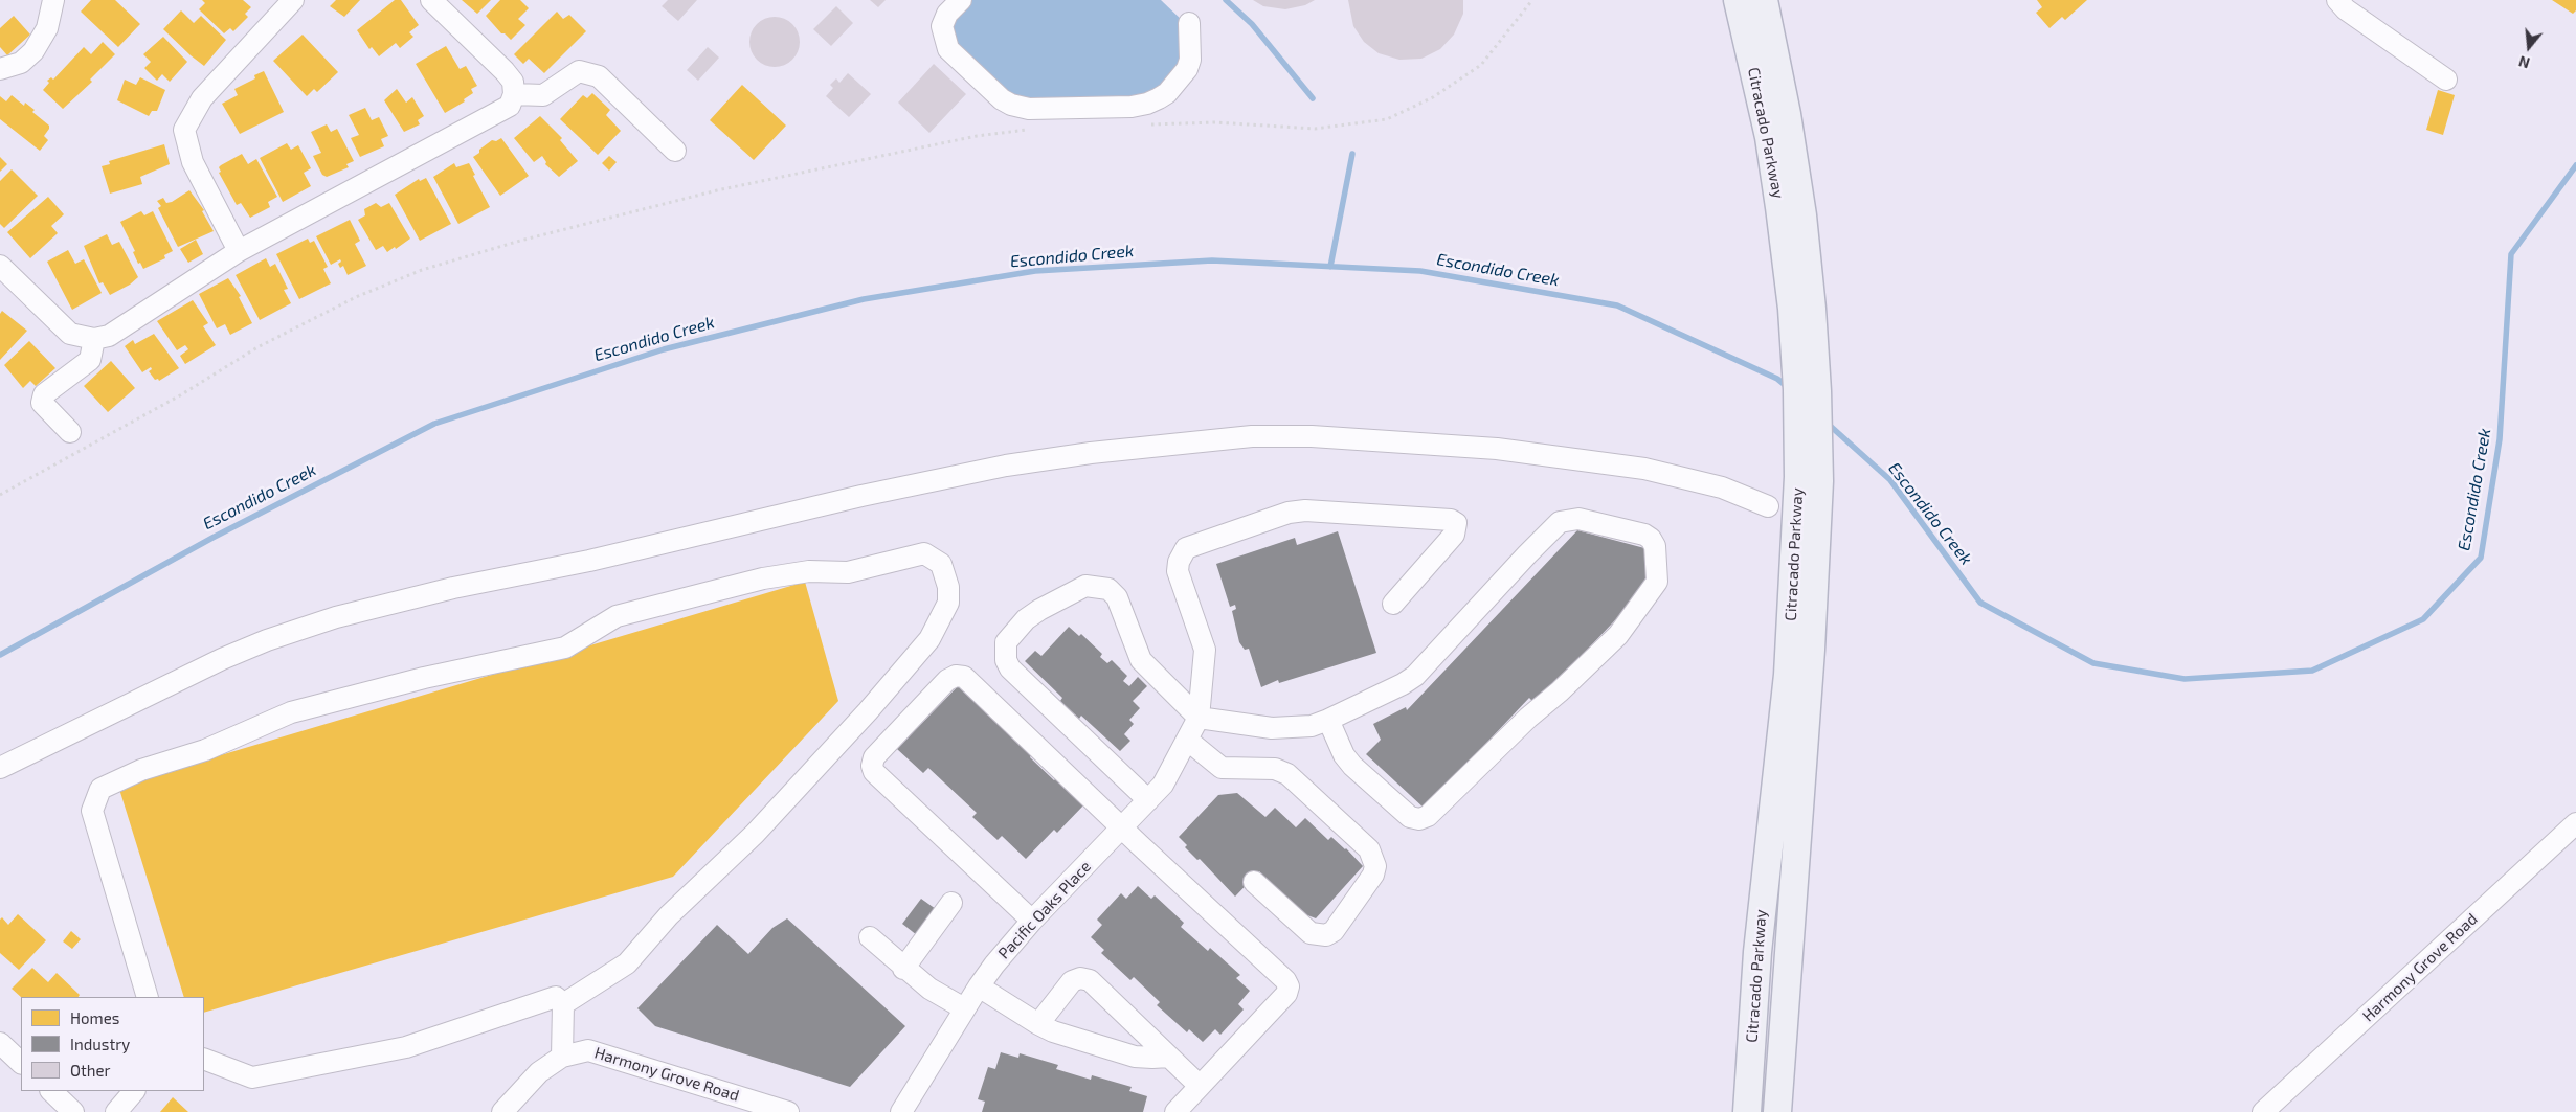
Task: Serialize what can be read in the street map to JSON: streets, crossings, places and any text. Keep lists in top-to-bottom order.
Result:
{
  "streets": {
    "main road": ["Citracado Parkway"],
    "street": ["Pacific Oaks Place", "Harmony Grove Road"]
  },
  "water": ["Escondido Creek"],
  "legend": ["Homes", "Industry", "Other"],
  "north": "bottom"
}
